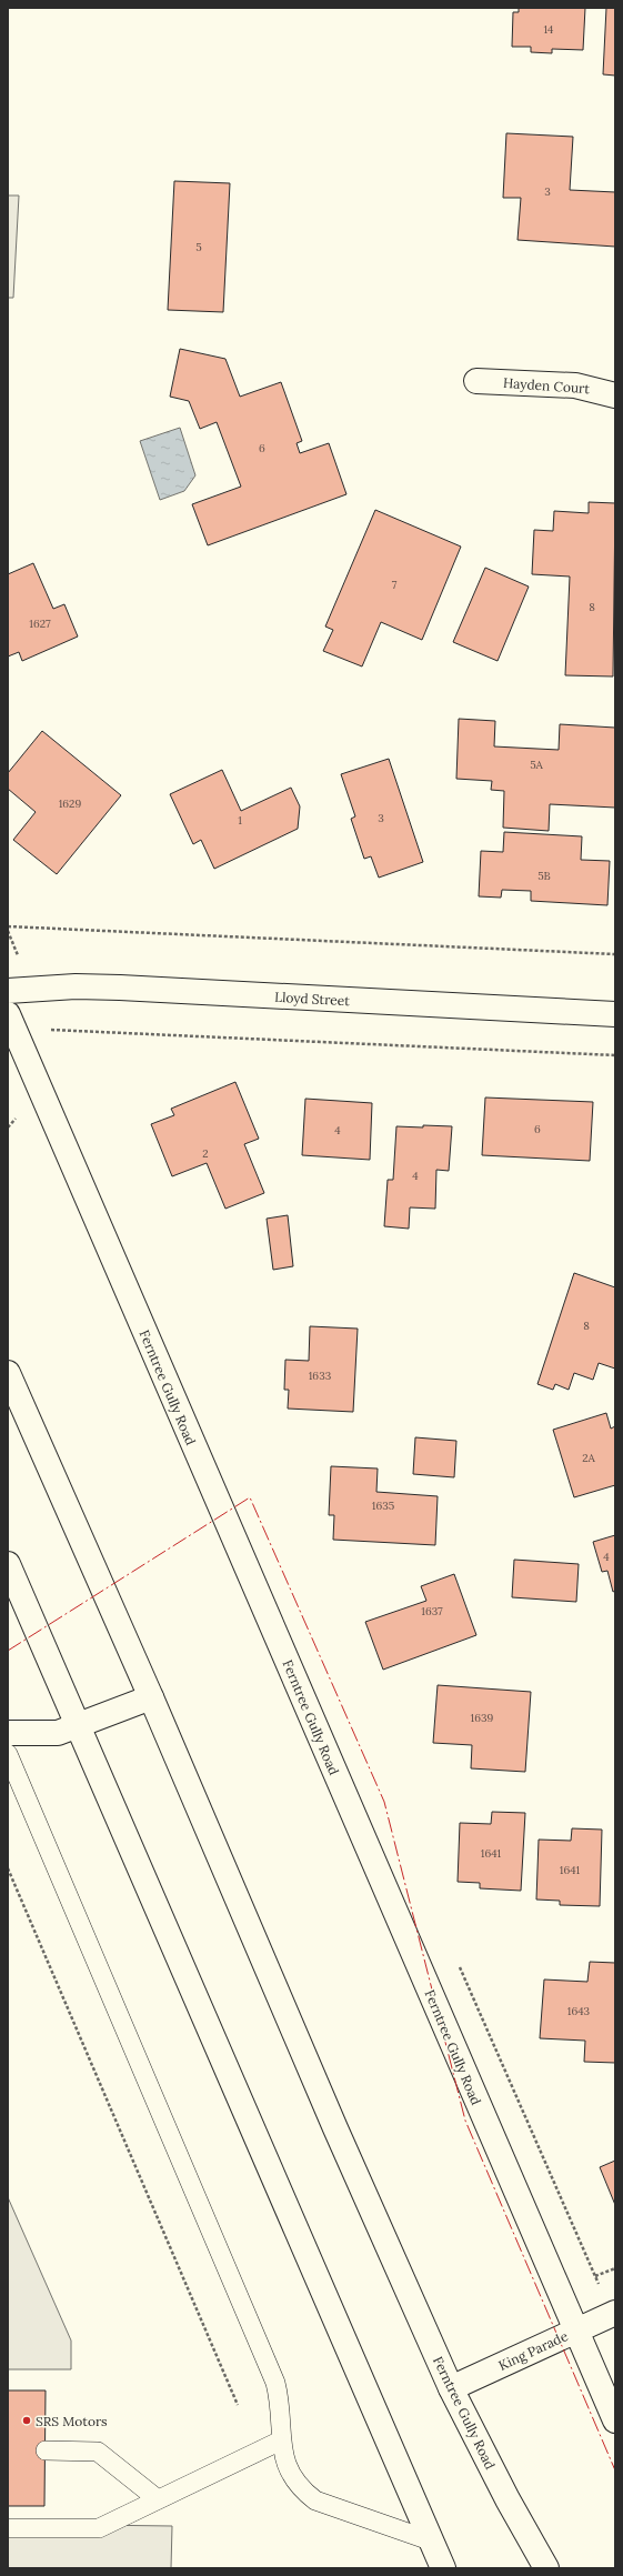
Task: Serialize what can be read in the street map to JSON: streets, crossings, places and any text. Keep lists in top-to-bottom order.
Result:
{
  "streets": {
    "street": [
      "Hayden Court",
      "Lloyd Street",
      "Ferntree Gully Road",
      "King Parade"
    ]
  },
  "crossings": [
    ["Ferntree Gully Road", "King Parade"]
  ],
  "places": ["SRS Motors"],
  "house_numbers": [
    "14",
    "3",
    "5",
    "6",
    "7",
    "8",
    "1627",
    "5A",
    "1629",
    "3",
    "1",
    "5B",
    "6",
    "4",
    "2",
    "4",
    "8",
    "1633",
    "2A",
    "1635",
    "4",
    "1637",
    "1639",
    "1641",
    "1641",
    "1643"
  ]
}
